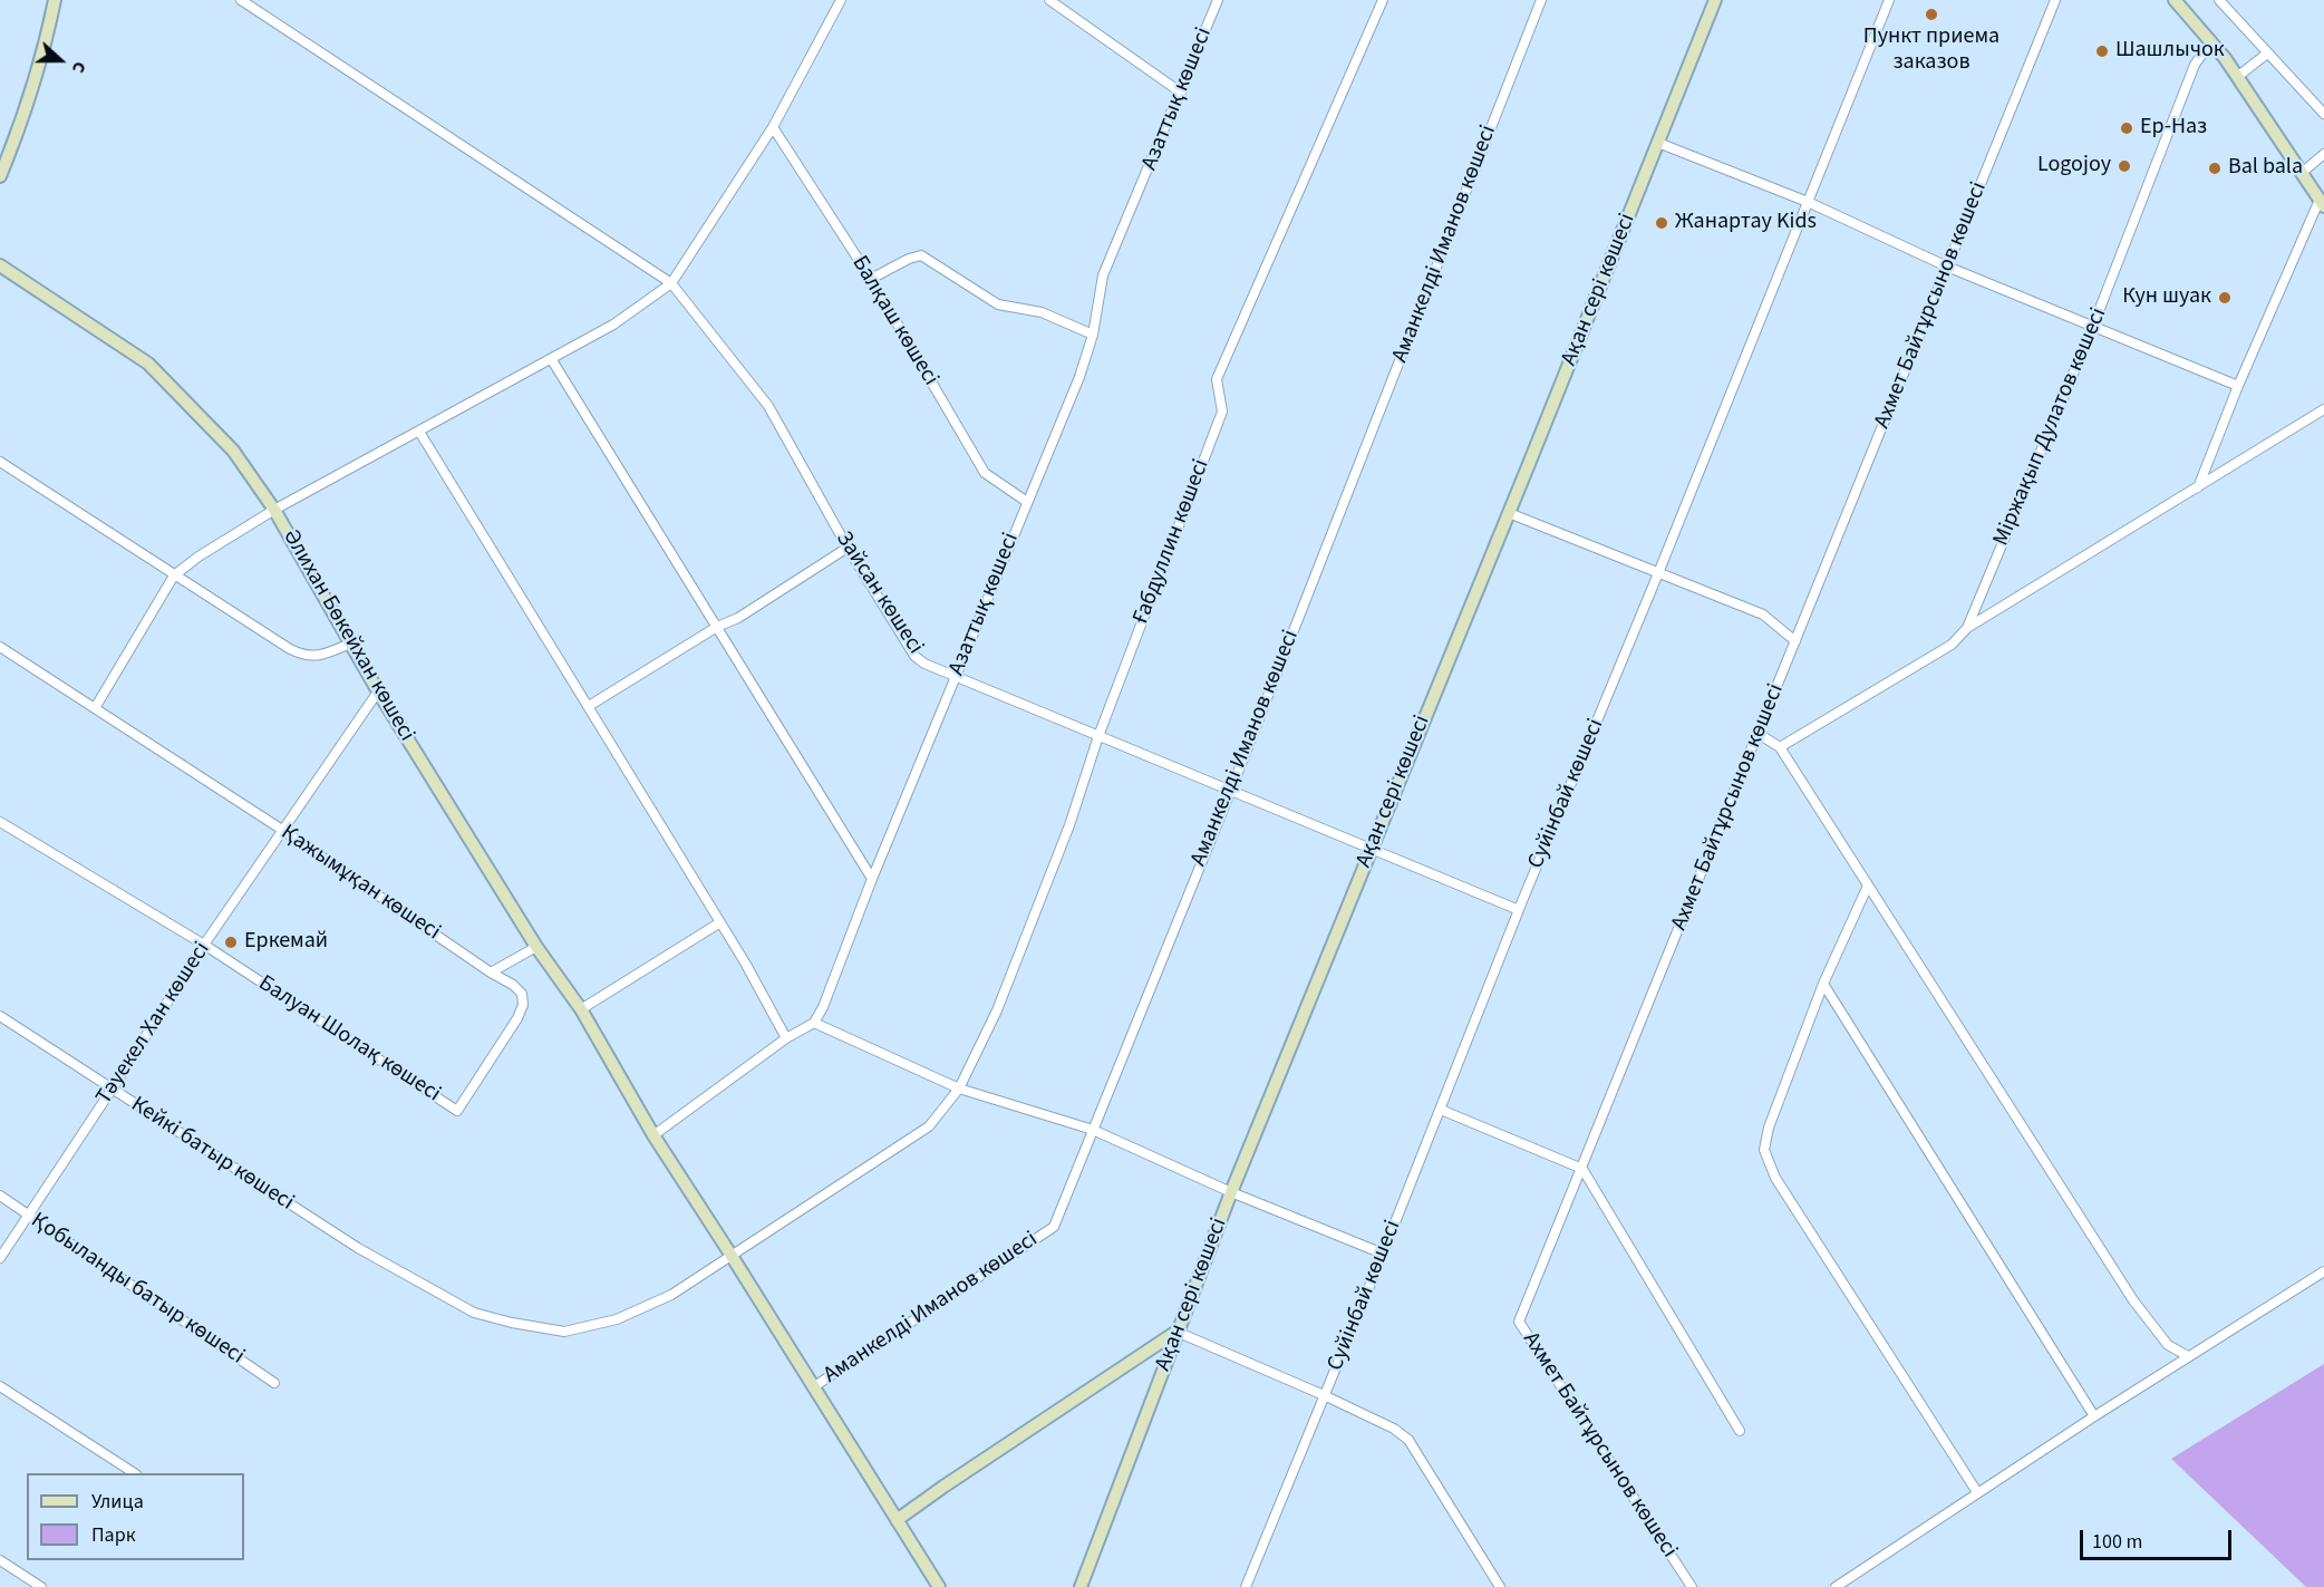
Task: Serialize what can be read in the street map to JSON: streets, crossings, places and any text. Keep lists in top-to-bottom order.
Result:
{
  "streets": {
    "street": [
      "Азаттық көшесі",
      "Аманкелді Иманов көшесі",
      "Ақан сері көшесі",
      "Ахмет Байтұрсынов көшесі",
      "Балқаш көшесі",
      "Міржақып Дулатов көшесі",
      "Ғабдуллин көшесі",
      "Зайсан көшесі",
      "Әлихан Бөкейхан көшесі",
      "Суйінбай көшесі",
      "Қажымұқан көшесі",
      "Тәуекел Хан көшесі",
      "Балуан Шолақ көшесі",
      "Кейкі батыр көшесі",
      "Қобыланды батыр көшесі"
    ]
  },
  "crossings": [
    ["Азаттық көшесі", "Балқаш көшесі"],
    ["Азаттық көшесі", "Зайсан көшесі"],
    ["Аманкелді Иманов көшесі", "Зайсан көшесі"],
    ["Ақан сері көшесі", "Зайсан көшесі"],
    ["Ғабдуллин көшесі", "Зайсан көшесі"],
    ["Ғабдуллин көшесі", "Кейкі батыр көшесі"],
    ["Зайсан көшесі", "Әлихан Бөкейхан көшесі"],
    ["Зайсан көшесі", "Суйінбай көшесі"],
    ["Әлихан Бөкейхан көшесі", "Тәуекел Хан көшесі"],
    ["Қажымұқан көшесі", "Тәуекел Хан көшесі"],
    ["Қажымұқан көшесі", "Балуан Шолақ көшесі"],
    ["Тәуекел Хан көшесі", "Балуан Шолақ көшесі"],
    ["Тәуекел Хан көшесі", "Кейкі батыр көшесі"],
    ["Тәуекел Хан көшесі", "Қобыланды батыр көшесі"]
  ],
  "places": [
    "Пункт приема заказов",
    "Шашлычок",
    "Ер-Наз",
    "Logojoy",
    "Bal bala",
    "Жанартау Kids",
    "Кун шуак",
    "Еркемай"
  ],
  "legend": ["Улица", "Парк"],
  "scale_bar": "100 m",
  "north": "right"
}
